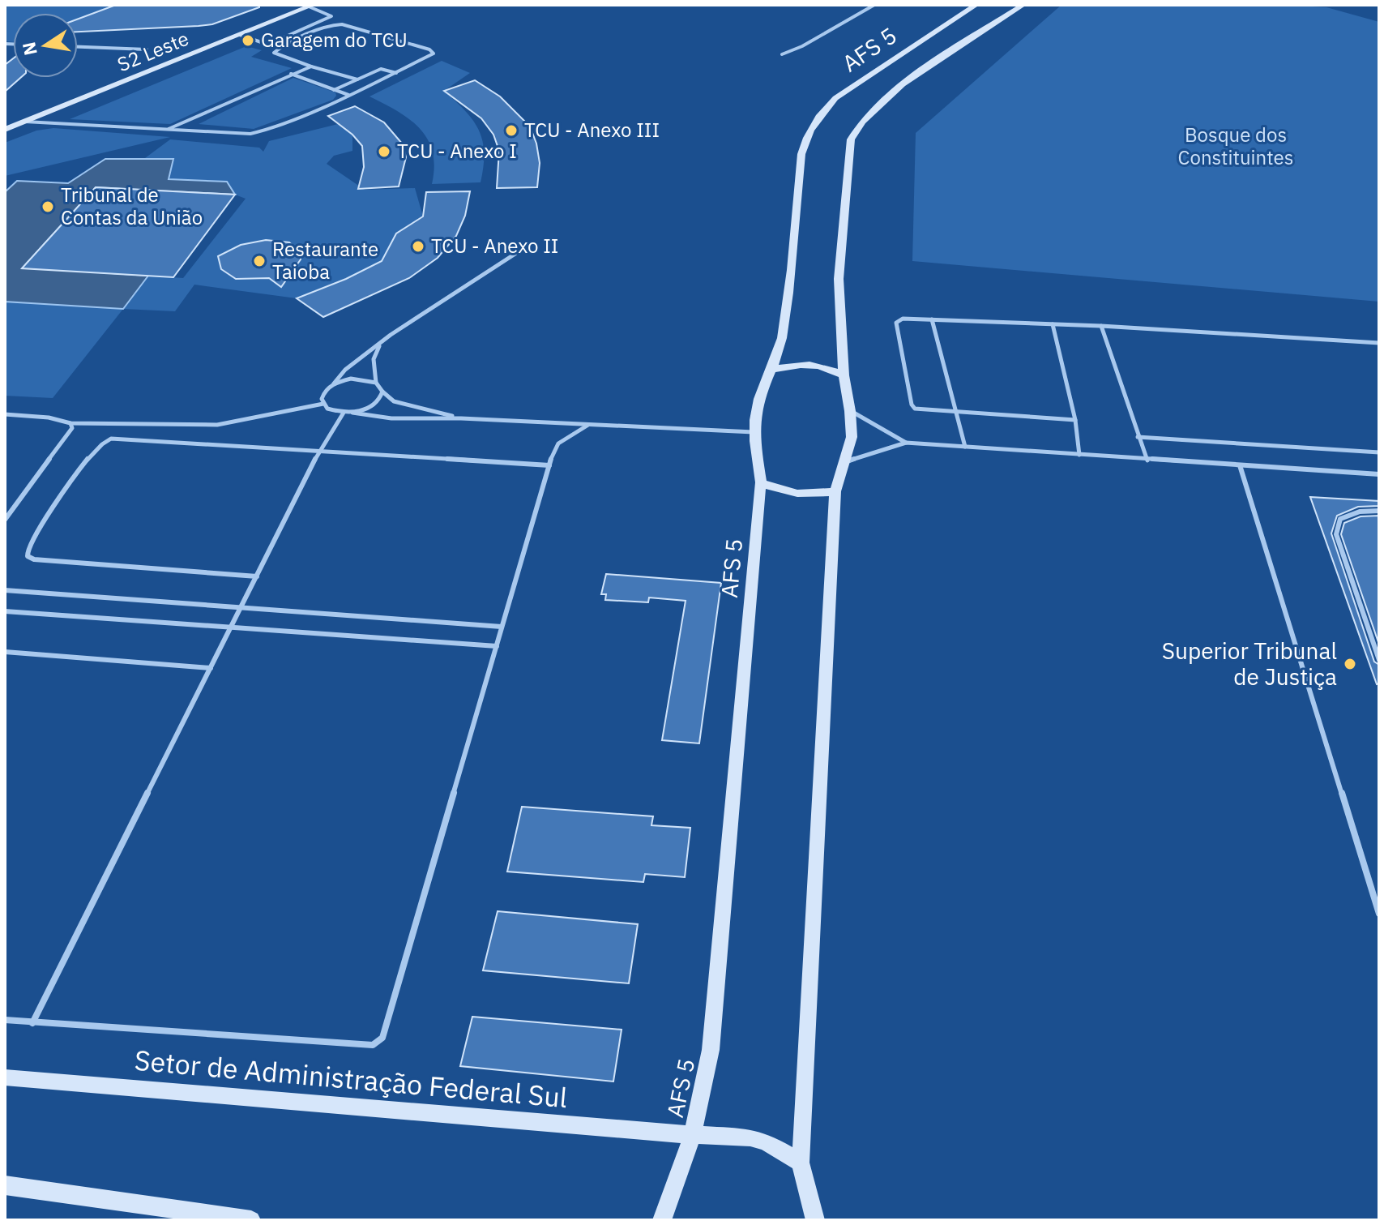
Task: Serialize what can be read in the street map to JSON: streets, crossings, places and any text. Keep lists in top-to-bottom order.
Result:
{
  "streets": {
    "main road": ["AFS 5", "S2 Leste", "Setor de Administração Federal Sul"]
  },
  "crossings": [
    ["AFS 5", "Setor de Administração Federal Sul"]
  ],
  "parks": ["Bosque dos Constituintes"],
  "places": [
    "Garagem do TCU",
    "TCU - Anexo III",
    "TCU - Anexo I",
    "Tribunal de Contas da União",
    "TCU - Anexo II",
    "Restaurante Taioba",
    "Superior Tribunal de Justiça"
  ],
  "north": "left"
}
